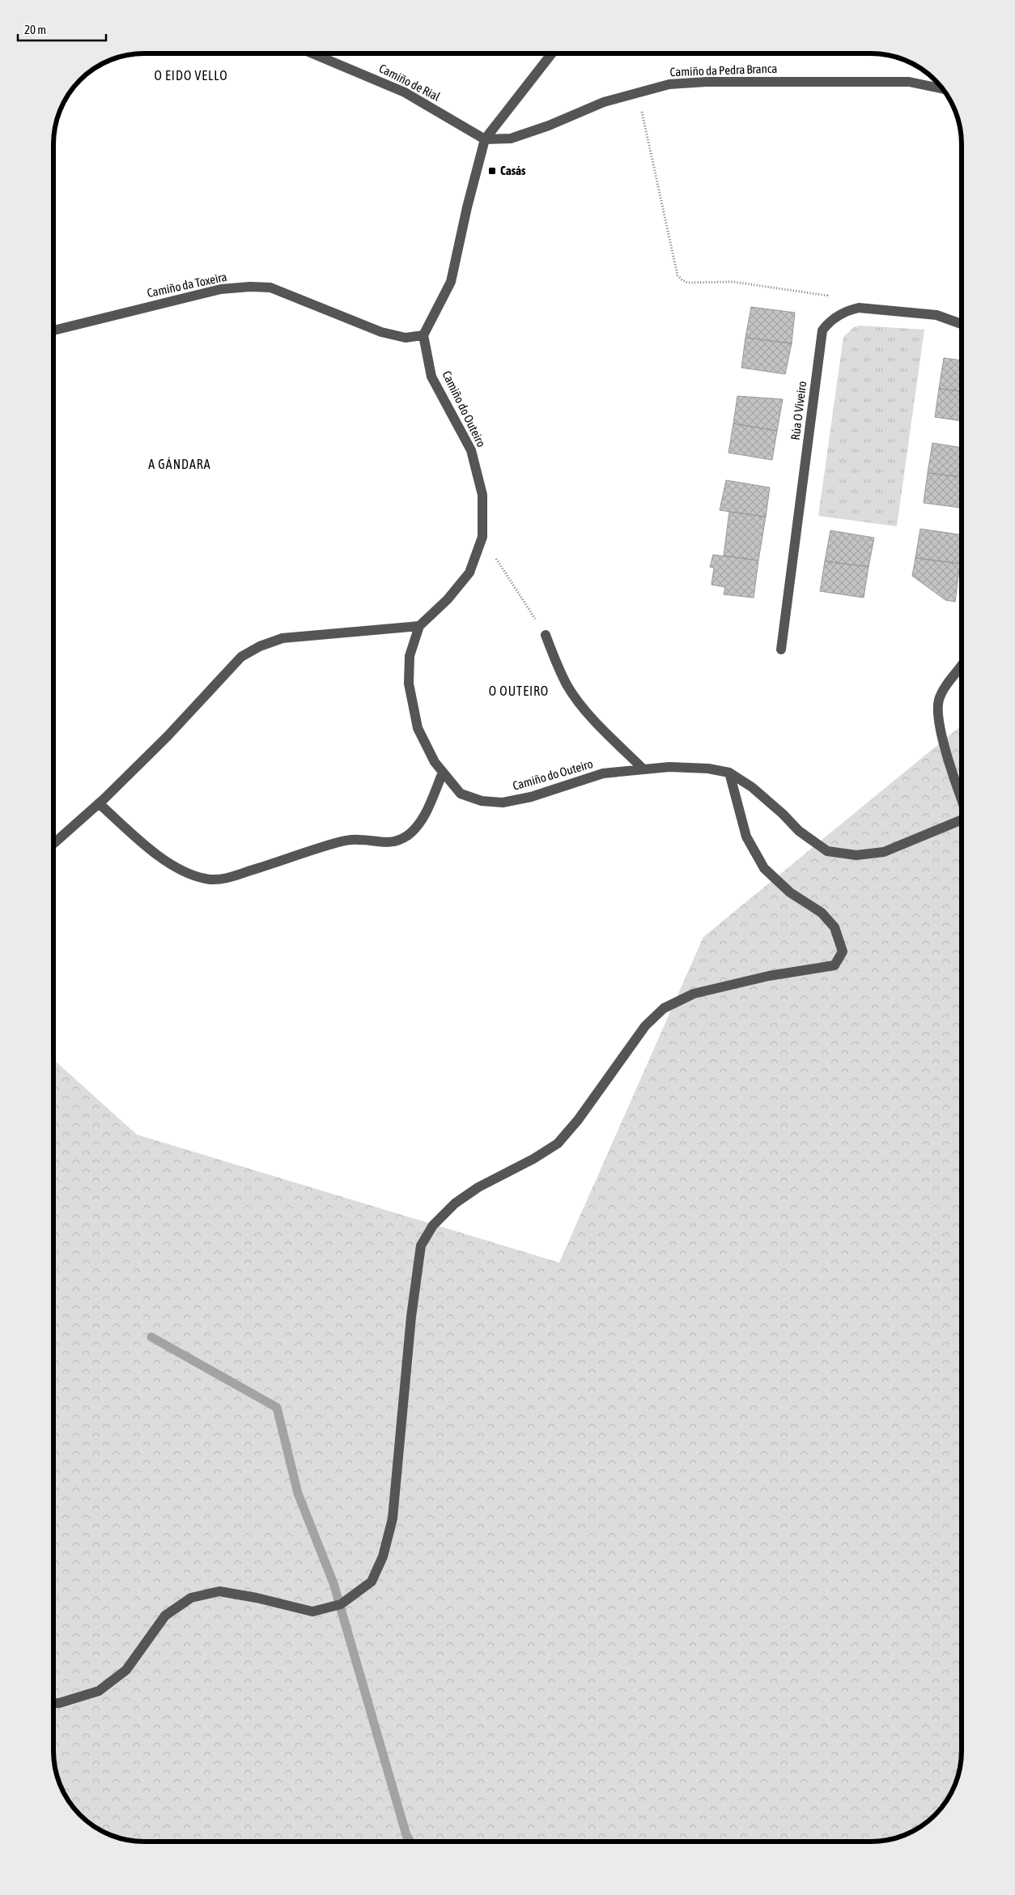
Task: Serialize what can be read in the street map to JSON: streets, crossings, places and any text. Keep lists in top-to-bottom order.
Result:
{
  "streets": {
    "street": [
      "Camiño da Pedra Branca",
      "Camiño de Rial",
      "Camiño da Toxeira",
      "Camiño do Outeiro",
      "Rúa O Viveiro"
    ]
  },
  "crossings": [
    ["Camiño da Pedra Branca", "Camiño de Rial"],
    ["Camiño da Toxeira", "Camiño do Outeiro"]
  ],
  "districts": ["O EIDO VELLO", "A GÁNDARA", "O OUTEIRO"],
  "places": {
    "transit": ["Casás"]
  },
  "scale_bar": "20 m"
}
